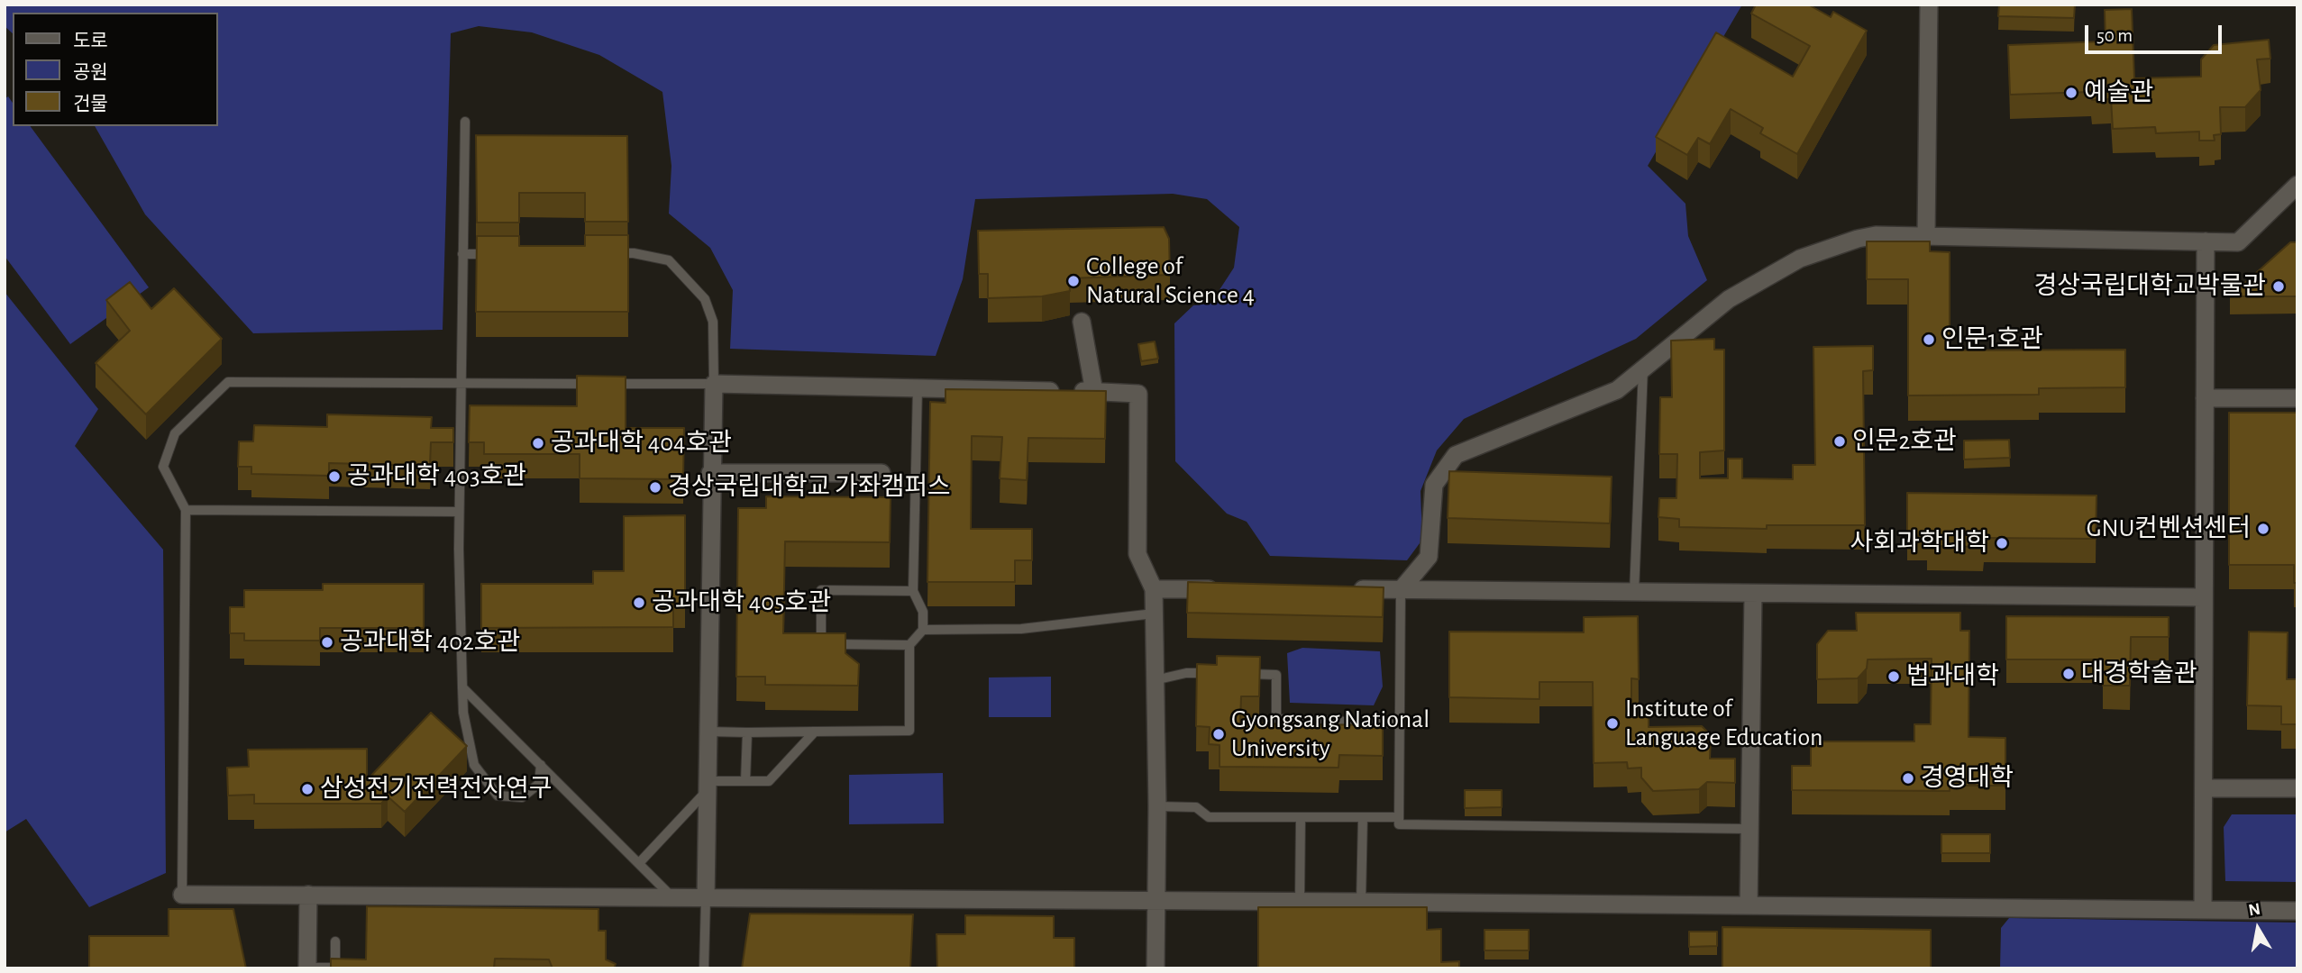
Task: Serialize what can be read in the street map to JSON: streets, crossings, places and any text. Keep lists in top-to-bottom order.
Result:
{
  "places": [
    "예술관",
    "College of Natural Science 4",
    "경상국립대학교박물관",
    "인문1호관",
    "인문2호관",
    "공과대학 404호관",
    "공과대학 403호관",
    "경상국립대학교 가좌캠퍼스",
    "GNU컨벤션센터",
    "사회과학대학",
    "공과대학 405호관",
    "공과대학 402호관",
    "대경학술관",
    "법과대학",
    "Institute of Language Education",
    "Gyongsang National University",
    "경영대학",
    "삼성전기전력전자연구"
  ],
  "legend": ["도로", "공원", "건물"],
  "scale_bar": "50 m",
  "north": "top"
}
